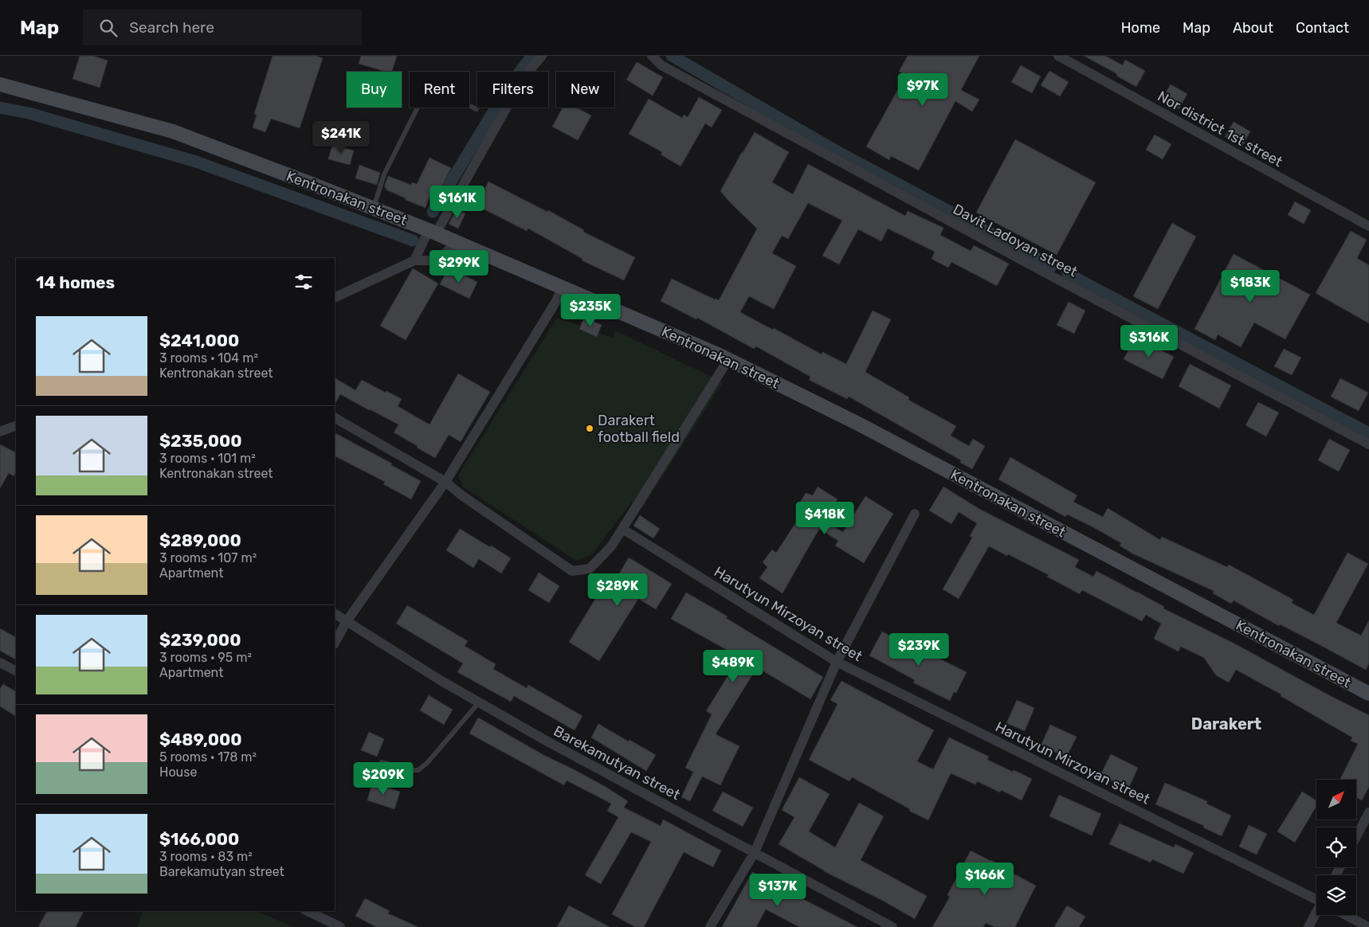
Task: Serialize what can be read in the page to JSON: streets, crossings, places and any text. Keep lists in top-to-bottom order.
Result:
{
  "streets": {
    "main road": ["Kentronakan street"],
    "street": [
      "Nor district 1st street",
      "Davit Ladoyan street",
      "Harutyun Mirzoyan street",
      "Barekamutyan street"
    ]
  },
  "districts": ["Darakert"],
  "places": ["Darakert football field"],
  "north": "top right",
  "page": {
    "header": "Map",
    "search": "Search here",
    "nav": [
      "Home",
      "Map",
      "About",
      "Contact"
    ],
    "chip": [
      "Buy",
      "Rent",
      "Filters",
      "New"
    ],
    "price": [
      "$97K",
      "$241K",
      "$161K",
      "$299K",
      "$183K",
      "$235K",
      "$316K",
      "$418K",
      "$289K",
      "$239K",
      "$489K",
      "$209K",
      "$166K",
      "$137K"
    ],
    "heading": "14 homes",
    "list": [
      {
        "name": "$241,000",
        "note": "3 rooms · 104 m² · Kentronakan street"
      },
      {
        "name": "$235,000",
        "note": "3 rooms · 101 m² · Kentronakan street"
      },
      {
        "name": "$289,000",
        "note": "3 rooms · 107 m² · Apartment"
      },
      {
        "name": "$239,000",
        "note": "3 rooms · 95 m² · Apartment"
      },
      {
        "name": "$489,000",
        "note": "5 rooms · 178 m² · House"
      },
      {
        "name": "$166,000",
        "note": "3 rooms · 83 m² · Barekamutyan street"
      }
    ]
  }
}
